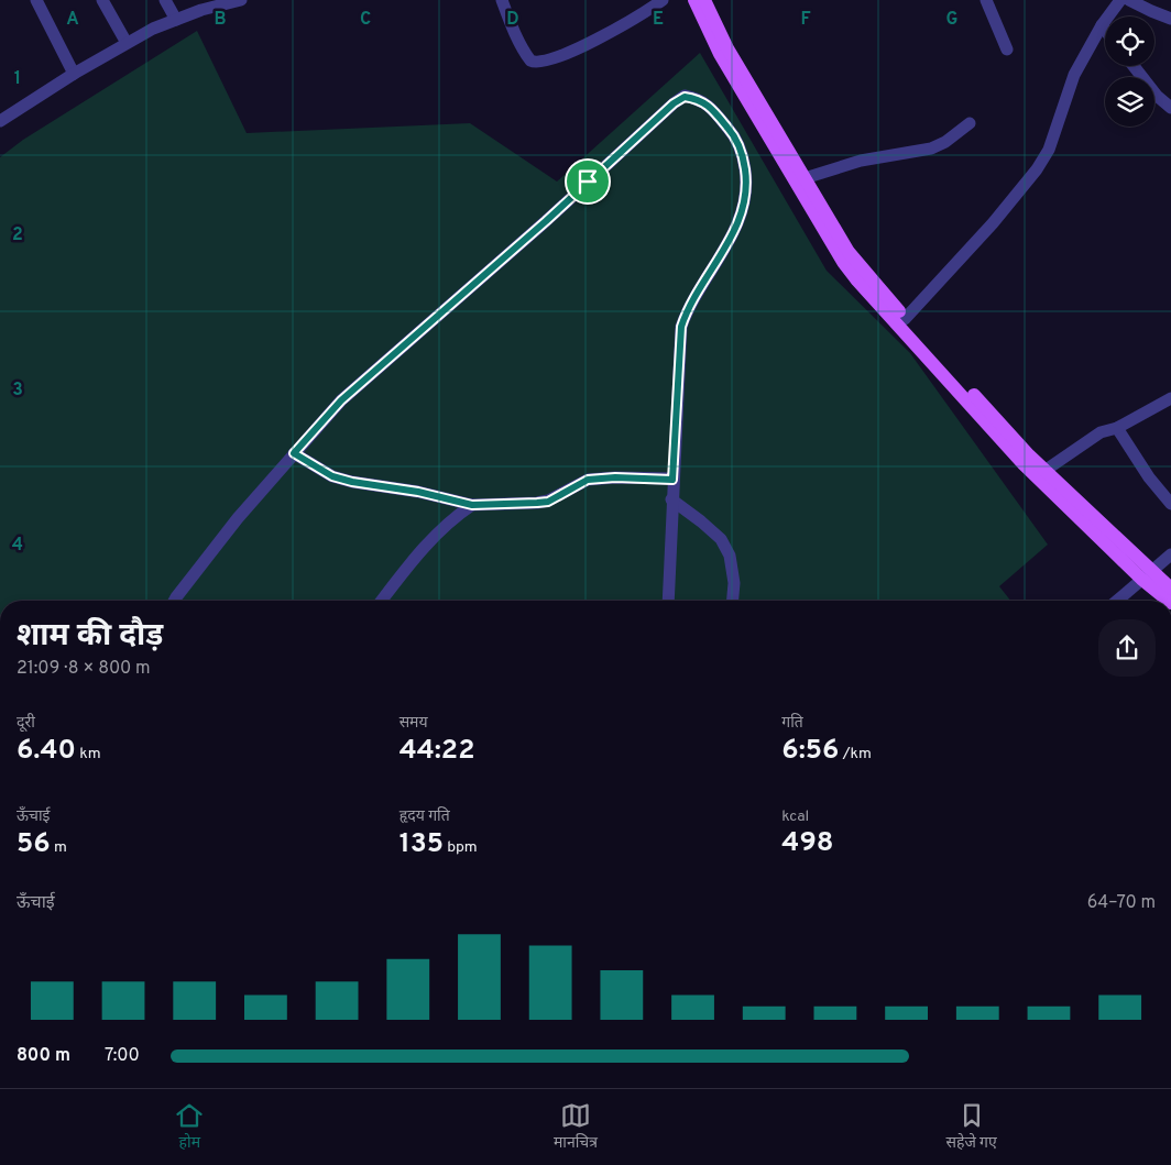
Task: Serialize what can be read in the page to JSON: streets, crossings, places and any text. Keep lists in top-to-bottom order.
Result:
{
  "page": {
    "heading": ["शाम की दौड़", "21:09 · 8 × 800 m"],
    "stats": [
      ["दूरी", "6.40 km"],
      ["समय", "44:22"],
      ["गति", "6:56 /km"],
      ["ऊँचाई", "56 m"],
      ["हृदय गति", "135 bpm"],
      ["kcal", "498"]
    ],
    "chart": ["ऊँचाई", "64–70 m"],
    "list": [
      {
        "name": "800 m",
        "note": "7:00"
      }
    ],
    "tabs": ["होम", "मानचित्र", "सहेजे गए"]
  },
  "grid": {
    "columns": [
      "A",
      "B",
      "C",
      "D",
      "E",
      "F",
      "G"
    ],
    "rows": [
      "1",
      "2",
      "3",
      "4"
    ]
  }
}
